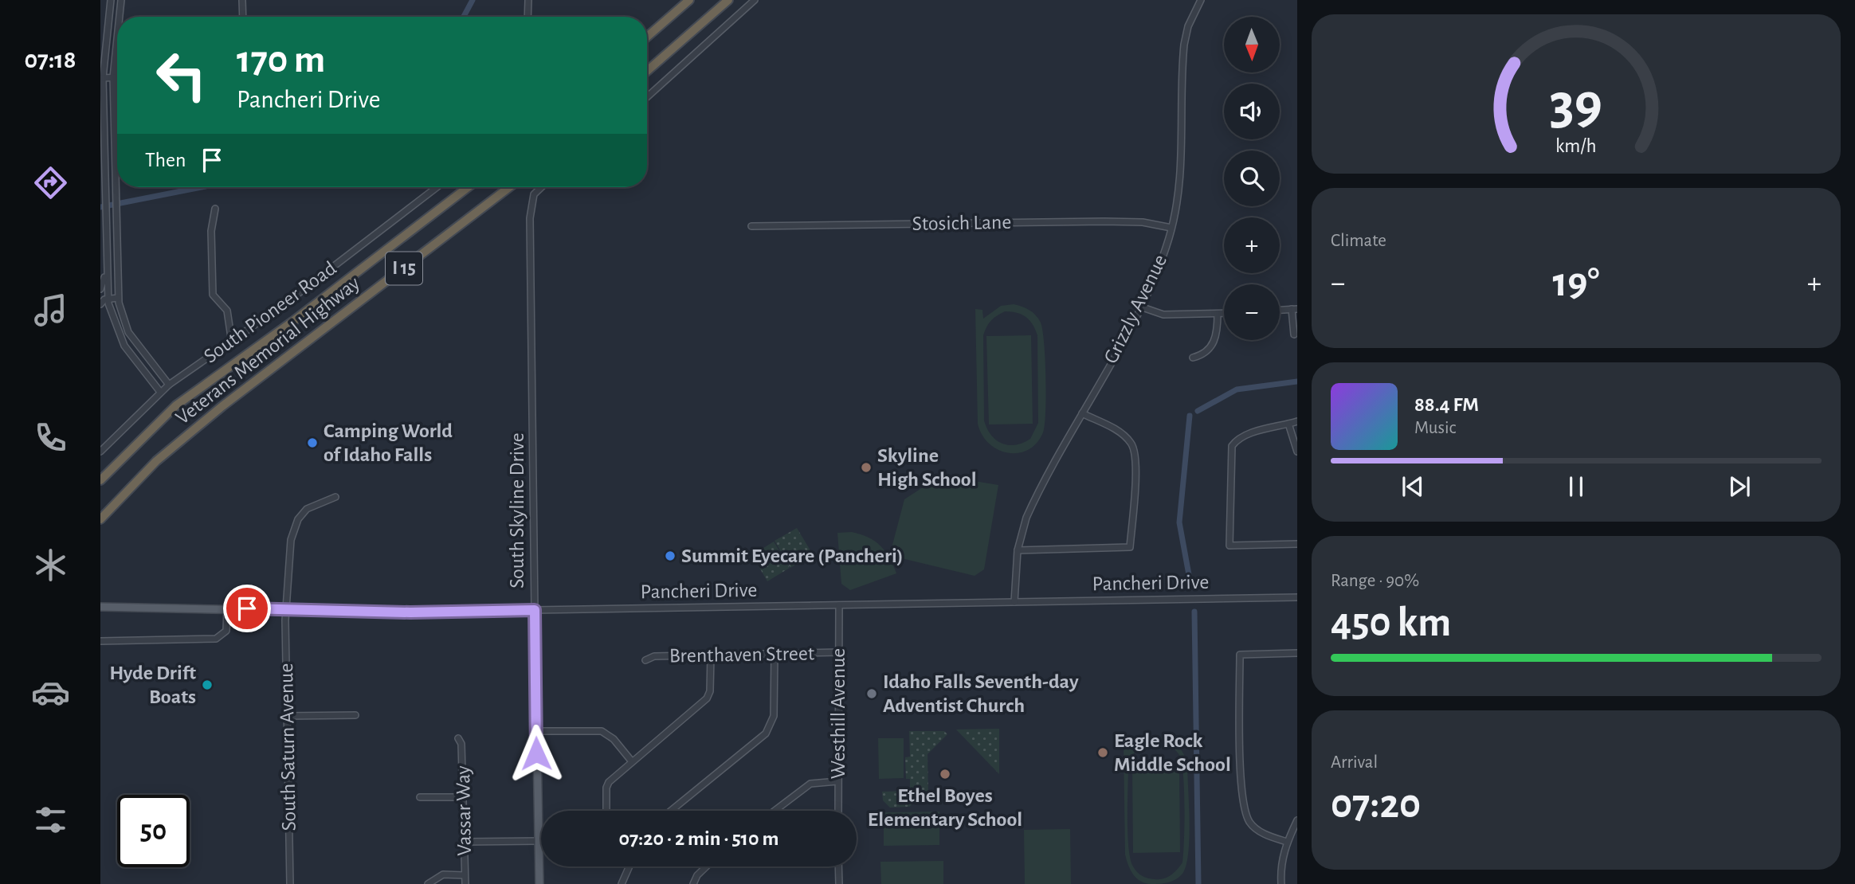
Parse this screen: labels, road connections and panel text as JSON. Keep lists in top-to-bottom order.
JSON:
{
  "streets": {
    "highway": ["I 15", "Veterans Memorial Highway"],
    "main road": ["South Skyline Drive", "Pancheri Drive"],
    "street": [
      "Stosich Lane",
      "Grizzly Avenue",
      "South Pioneer Road",
      "Brenthaven Street",
      "Westhill Avenue",
      "South Saturn Avenue",
      "Vassar Way"
    ]
  },
  "crossings": [
    ["Stosich Lane", "Grizzly Avenue"],
    ["Grizzly Avenue", "Pancheri Drive"],
    ["South Skyline Drive", "Pancheri Drive"],
    ["Pancheri Drive", "Westhill Avenue"],
    ["Pancheri Drive", "South Saturn Avenue"],
    ["Brenthaven Street", "Westhill Avenue"]
  ],
  "places": [
    "Camping World of Idaho Falls",
    "Skyline High School",
    "Summit Eyecare (Pancheri)",
    "Hyde Drift Boats",
    "Idaho Falls Seventh-day Adventist Church",
    "Eagle Rock Middle School",
    "Ethel Boyes Elementary School"
  ],
  "north": "bottom",
  "page": {
    "tabs": "07:18",
    "map_buttons": ["+", "−"],
    "turn": ["170 m", "Pancheri Drive"],
    "then": "Then",
    "tile": [
      "Climate",
      ["Range · 90%", "450 km"],
      ["Arrival", "07:20"]
    ],
    "heat": ["−", "19°", "+"],
    "song": ["88.4 FM", "Music"],
    "limit": "50",
    "trip": "07:20 · 2 min · 510 m",
    "gauge": ["39", "km/h"]
  }
}
